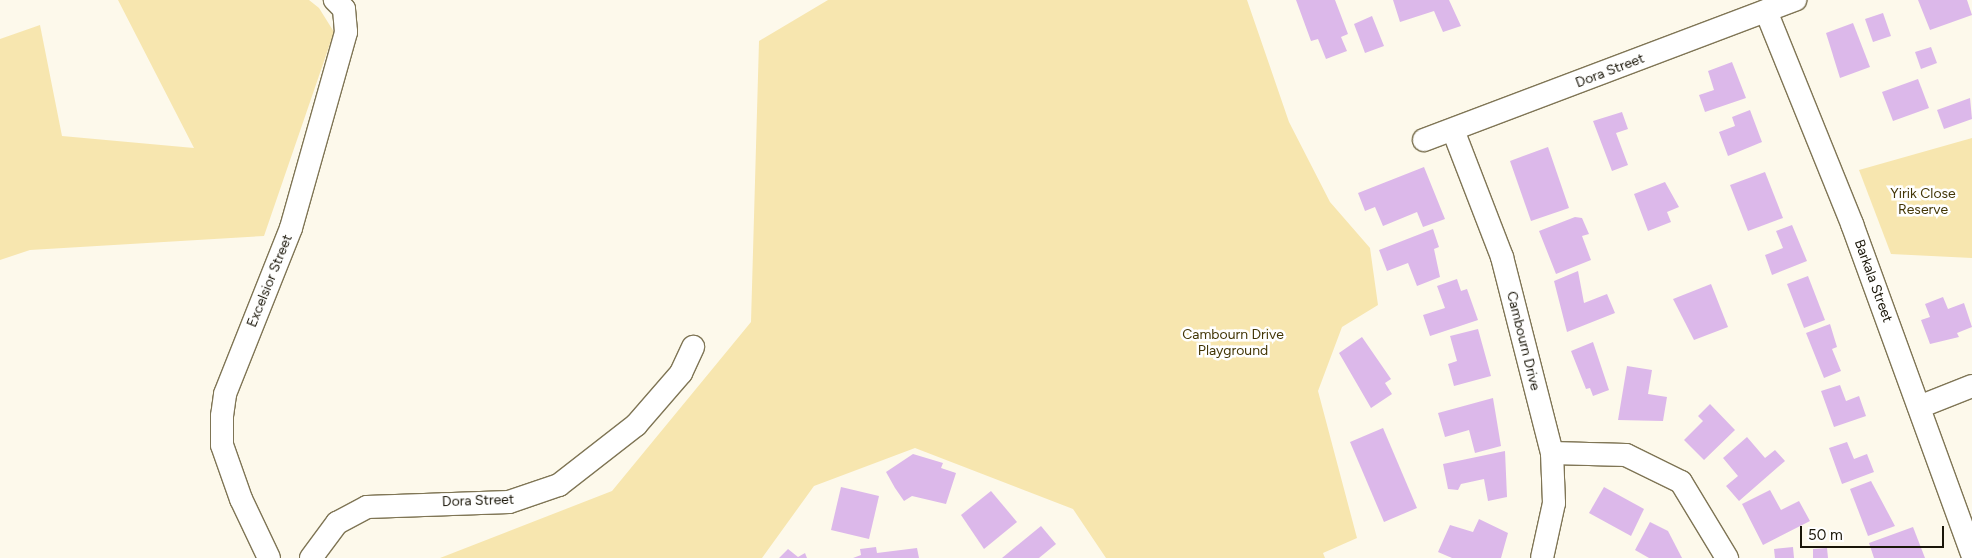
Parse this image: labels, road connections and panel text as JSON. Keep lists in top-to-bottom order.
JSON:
{
  "streets": {
    "street": [
      "Dora Street",
      "Excelsior Street",
      "Barkala Street",
      "Cambourn Drive"
    ]
  },
  "crossings": [
    ["Dora Street", "Barkala Street"],
    ["Dora Street", "Cambourn Drive"]
  ],
  "parks": ["Yirik Close Reserve", "Cambourn Drive Playground"],
  "scale_bar": "50 m"
}
